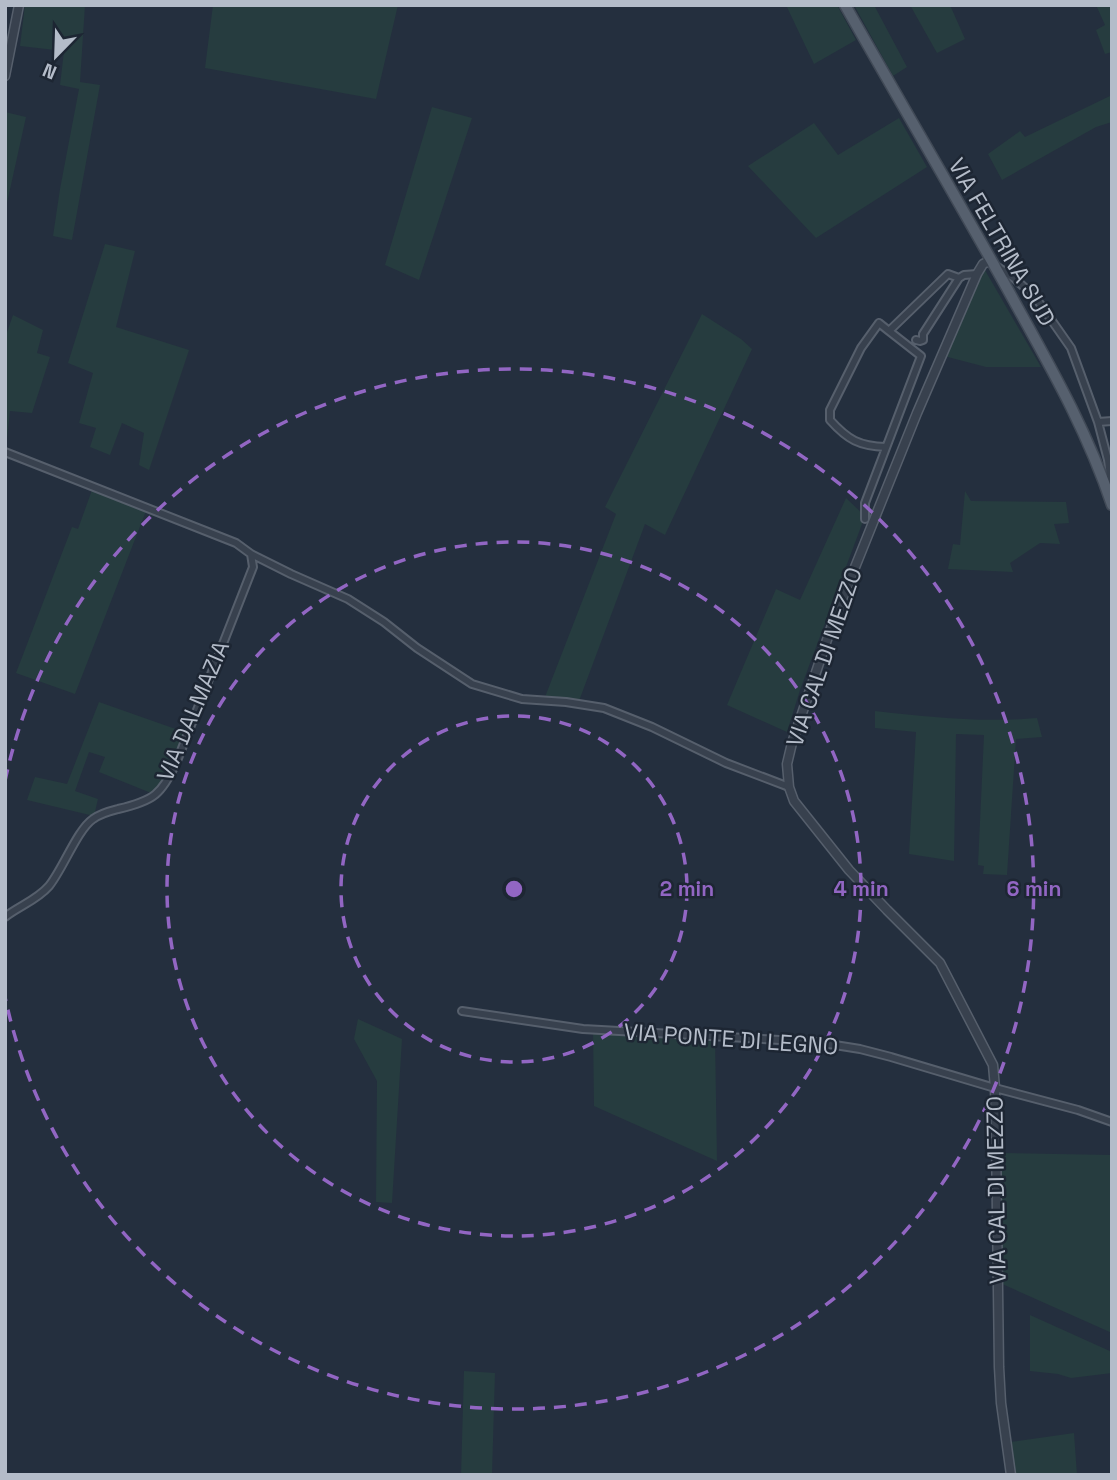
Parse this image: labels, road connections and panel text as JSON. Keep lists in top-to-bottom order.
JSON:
{
  "streets": {
    "main road": ["VIA FELTRINA SUD"],
    "street": ["VIA CAL DI MEZZO", "VIA DALMAZIA", "VIA PONTE DI LEGNO"]
  },
  "crossings": [
    ["VIA FELTRINA SUD", "VIA CAL DI MEZZO"],
    ["VIA CAL DI MEZZO", "VIA PONTE DI LEGNO"]
  ],
  "north": "bottom left",
  "rings": ["2 min", "4 min", "6 min"]
}
